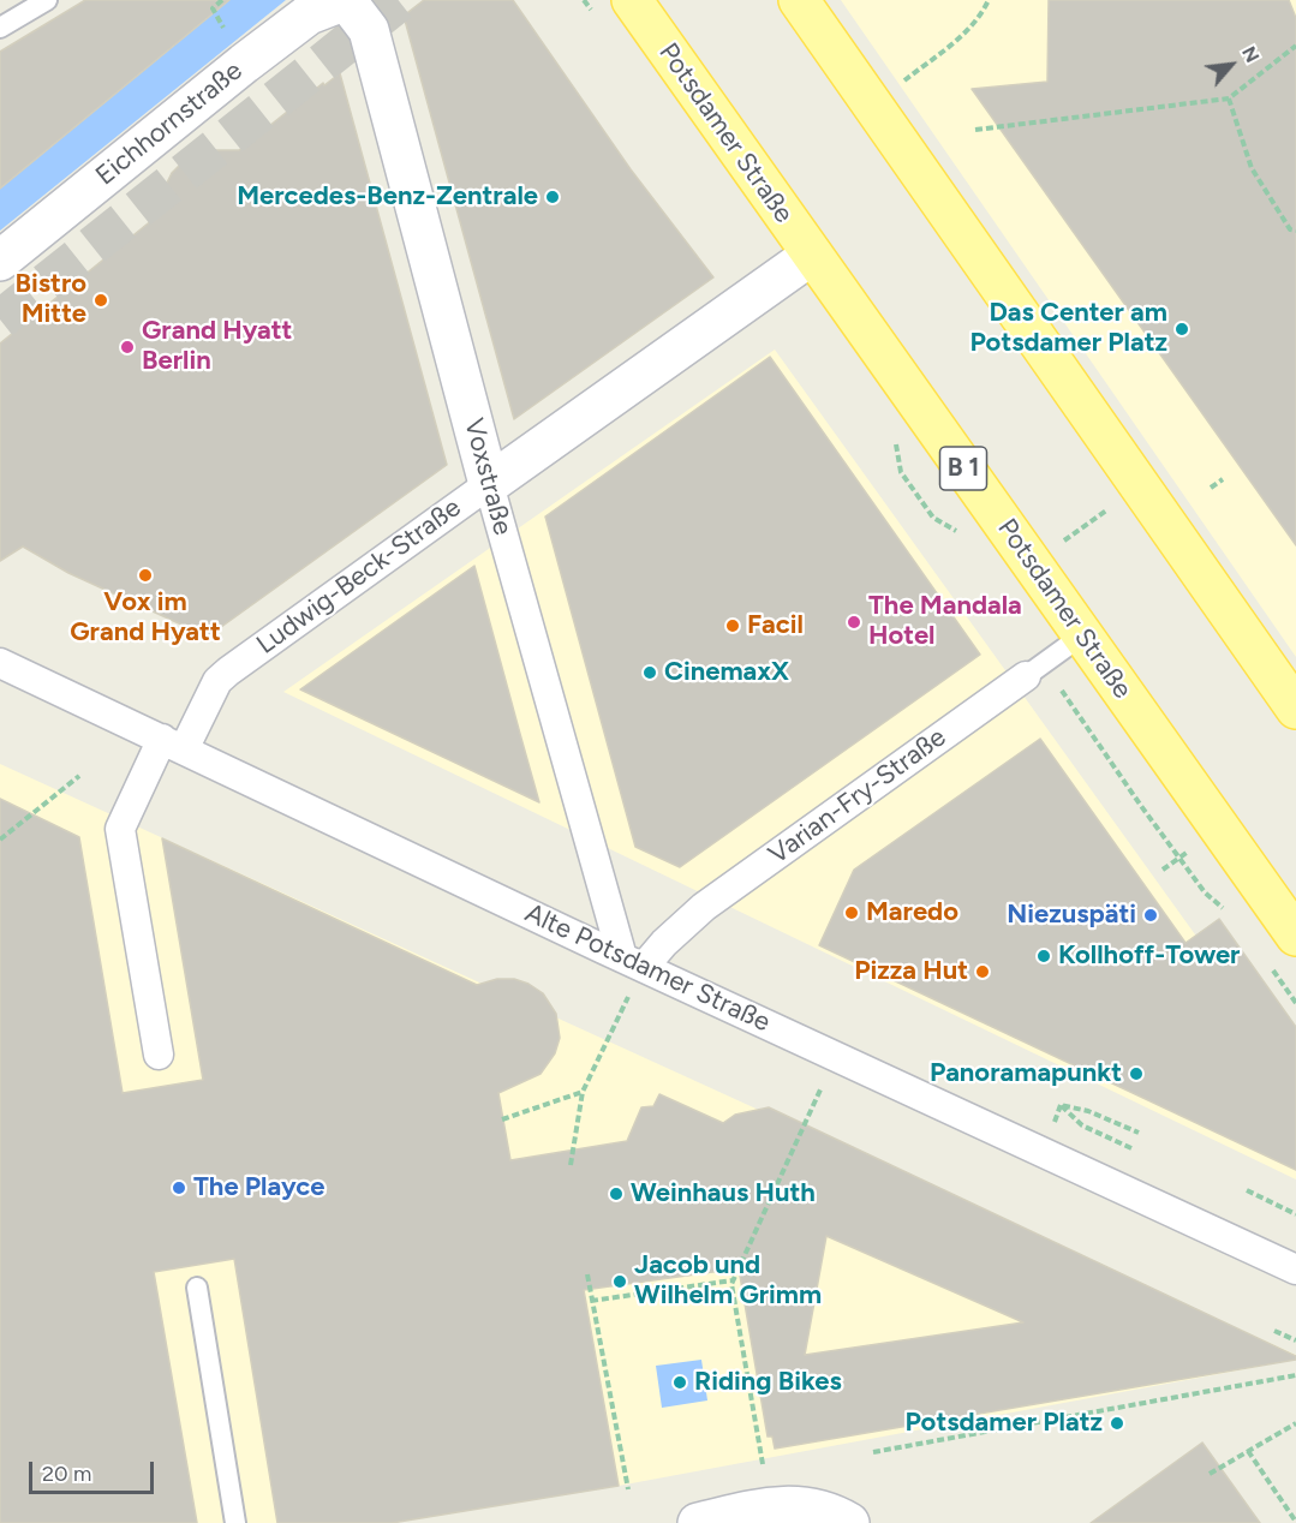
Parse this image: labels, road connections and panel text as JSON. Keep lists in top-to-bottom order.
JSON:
{
  "streets": {
    "main road": ["Potsdamer Straße", "B 1"],
    "street": [
      "Eichhornstraße",
      "Voxstraße",
      "Ludwig-Beck-Straße",
      "Varian-Fry-Straße",
      "Alte Potsdamer Straße"
    ]
  },
  "crossings": [
    ["Eichhornstraße", "Voxstraße"],
    ["Potsdamer Straße", "Ludwig-Beck-Straße"],
    ["Potsdamer Straße", "Varian-Fry-Straße"],
    ["Voxstraße", "Ludwig-Beck-Straße"],
    ["Voxstraße", "Varian-Fry-Straße"],
    ["Voxstraße", "Alte Potsdamer Straße"],
    ["Ludwig-Beck-Straße", "Alte Potsdamer Straße"],
    ["Varian-Fry-Straße", "Alte Potsdamer Straße"]
  ],
  "places": [
    "Mercedes-Benz-Zentrale",
    "Bistro Mitte",
    "Das Center am Potsdamer Platz",
    "Grand Hyatt Berlin",
    "Vox im Grand Hyatt",
    "The Mandala Hotel",
    "Facil",
    "CinemaxX",
    "Maredo",
    "Niezuspäti",
    "Kollhoff-Tower",
    "Pizza Hut",
    "Panoramapunkt",
    "The Playce",
    "Weinhaus Huth",
    "Jacob und Wilhelm Grimm",
    "Riding Bikes",
    "Potsdamer Platz"
  ],
  "scale_bar": "20 m",
  "north": "top right"
}
